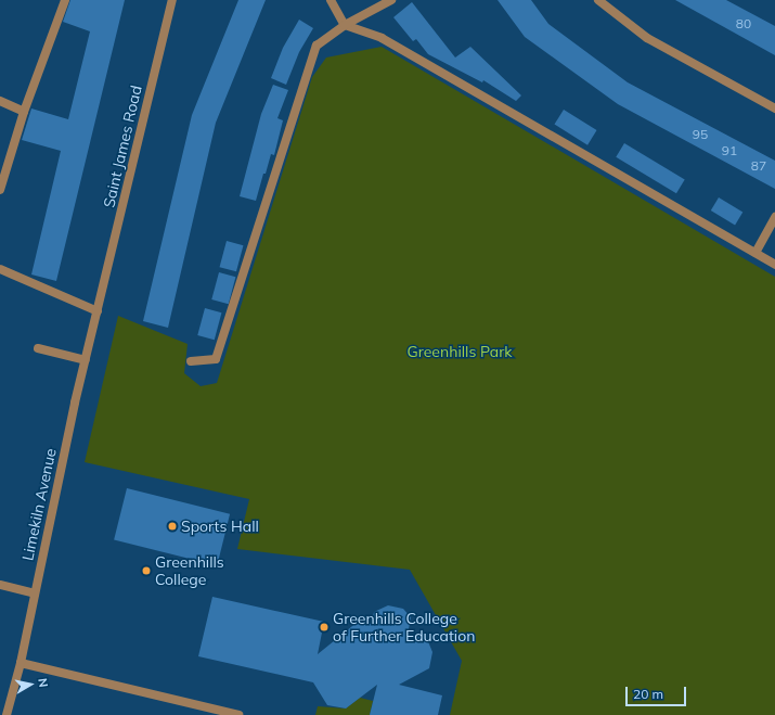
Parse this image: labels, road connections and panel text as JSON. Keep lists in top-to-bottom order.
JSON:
{
  "streets": {
    "street": ["Saint James Road", "Limekiln Avenue"]
  },
  "crossings": [
    ["Saint James Road", "Limekiln Avenue"]
  ],
  "parks": ["Greenhills Park"],
  "places": ["Sports Hall", "Greenhills College", "Greenhills College of Further Education"],
  "house_numbers": [
    "80",
    "95",
    "91",
    "87"
  ],
  "scale_bar": "20 m",
  "north": "right"
}
